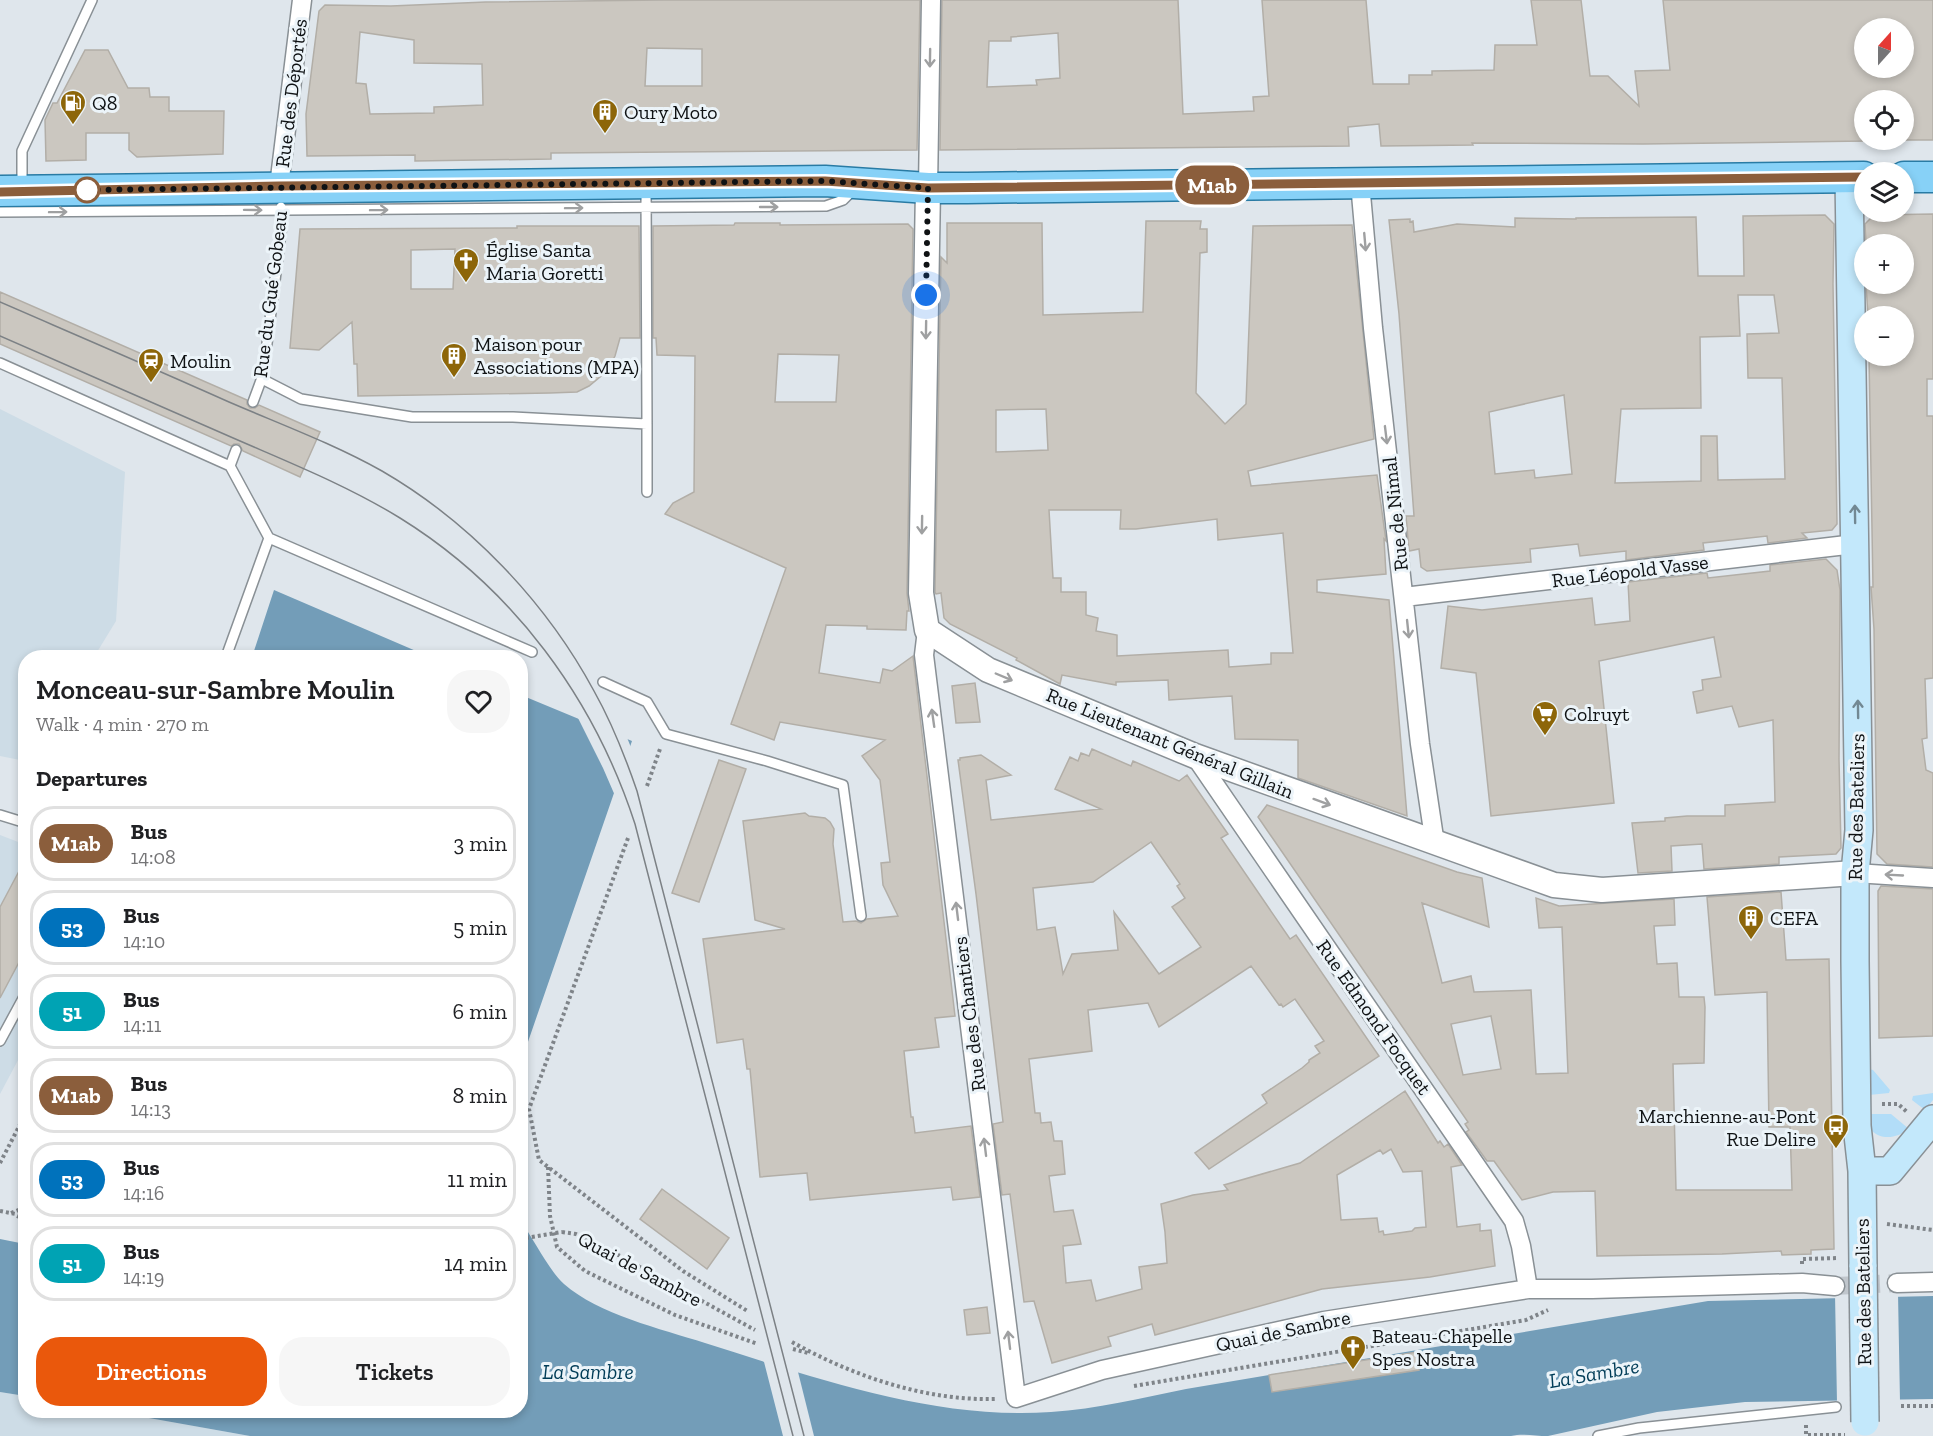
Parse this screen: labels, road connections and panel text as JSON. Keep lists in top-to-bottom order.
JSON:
{
  "streets": {
    "main road": ["Rue des Bateliers"],
    "street": [
      "Rue des Déportés",
      "Rue de Nimal",
      "Rue Léopold Vasse",
      "Rue Lieutenant Général Gillain",
      "Rue des Chantiers",
      "Rue Edmond Focquet",
      "Quai de Sambre"
    ],
    "lane": ["Rue du Gué Gobeau"]
  },
  "crossings": [
    ["Rue des Déportés", "Rue du Gué Gobeau"],
    ["Rue de Nimal", "Rue Léopold Vasse"],
    ["Rue de Nimal", "Rue Lieutenant Général Gillain"],
    ["Rue Léopold Vasse", "Rue des Bateliers"],
    ["Rue Lieutenant Général Gillain", "Rue des Bateliers"],
    ["Rue Lieutenant Général Gillain", "Rue des Chantiers"],
    ["Rue Lieutenant Général Gillain", "Rue Edmond Focquet"],
    ["Rue des Chantiers", "Quai de Sambre"],
    ["Rue Edmond Focquet", "Quai de Sambre"]
  ],
  "one_way": [
    "Rue de Nimal",
    "Rue Lieutenant Général Gillain",
    "Rue des Bateliers",
    "Rue des Chantiers"
  ],
  "water": ["La Sambre"],
  "places": {
    "fuel station": ["Q8"],
    "building": ["Oury Moto", "Maison pour Associations (MPA)", "CEFA"],
    "church": ["Église Santa Maria Goretti", "Bateau-Chapelle Spes Nostra"],
    "station": ["Moulin"],
    "supermarket": ["Colruyt"],
    "bus stop": ["Marchienne-au-Pont Rue Delire"]
  },
  "lines": ["bus line M1ab"],
  "north": "top",
  "page": {
    "on_map": "M1ab",
    "map_buttons": ["+", "−"],
    "heading": [
      ["Monceau-sur-Sambre Moulin", "Walk · 4 min · 270 m"],
      "Departures"
    ],
    "list": [
      {
        "mark": "M1ab",
        "name": "Bus",
        "note": "14:08",
        "value": "3 min"
      },
      {
        "mark": "53",
        "name": "Bus",
        "note": "14:10",
        "value": "5 min"
      },
      {
        "mark": "51",
        "name": "Bus",
        "note": "14:11",
        "value": "6 min"
      },
      {
        "mark": "M1ab",
        "name": "Bus",
        "note": "14:13",
        "value": "8 min"
      },
      {
        "mark": "53",
        "name": "Bus",
        "note": "14:16",
        "value": "11 min"
      },
      {
        "mark": "51",
        "name": "Bus",
        "note": "14:19",
        "value": "14 min"
      }
    ],
    "buttons": ["Directions", "Tickets"]
  }
}
